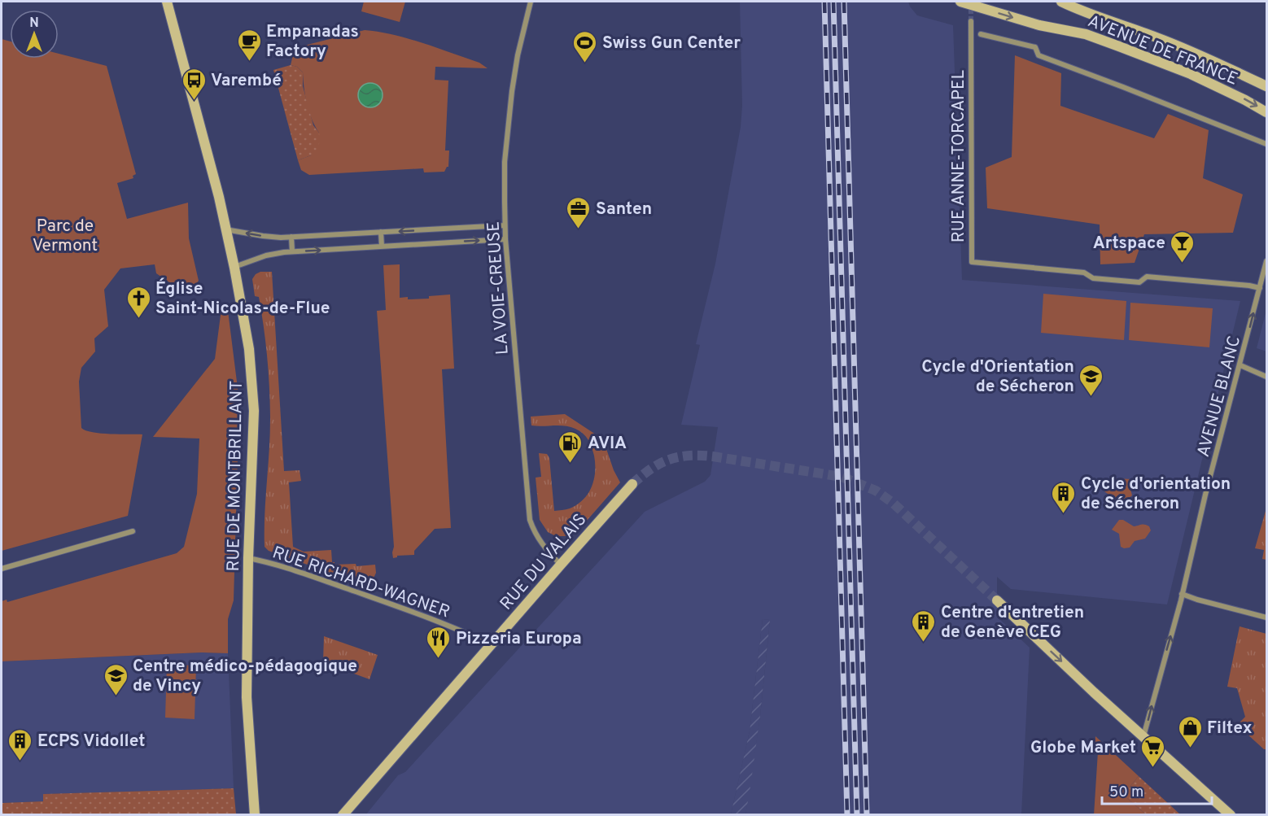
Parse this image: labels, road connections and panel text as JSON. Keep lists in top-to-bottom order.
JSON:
{
  "streets": {
    "main road": ["AVENUE DE FRANCE", "RUE DE MONTBRILLANT", "RUE DU VALAIS"],
    "street": [
      "RUE ANNE-TORCAPEL",
      "LA VOIE-CREUSE",
      "AVENUE BLANC",
      "RUE RICHARD-WAGNER"
    ]
  },
  "crossings": [
    ["RUE ANNE-TORCAPEL", "AVENUE BLANC"],
    ["LA VOIE-CREUSE", "RUE DU VALAIS"],
    ["RUE DE MONTBRILLANT", "RUE RICHARD-WAGNER"],
    ["RUE DU VALAIS", "RUE RICHARD-WAGNER"]
  ],
  "one_way": ["AVENUE BLANC"],
  "parks": ["Parc de Vermont"],
  "places": {
    "cafe": ["Empanadas Factory"],
    "sports": ["Swiss Gun Center"],
    "bus stop": ["Varembé"],
    "office": ["Santen"],
    "bar": ["Artspace"],
    "church": ["Église Saint-Nicolas-de-Flue"],
    "school or university": ["Cycle d'Orientation de Sécheron", "Centre médico-pédagogique de Vincy"],
    "fuel station": ["AVIA"],
    "building": ["Cycle d'orientation de Sécheron", "Centre d'entretien de Genève CEG", "ECPS Vidollet"],
    "restaurant": ["Pizzeria Europa"],
    "shop": ["Filtex"],
    "supermarket": ["Globe Market"]
  },
  "scale_bar": "50 m",
  "north": "top"
}
